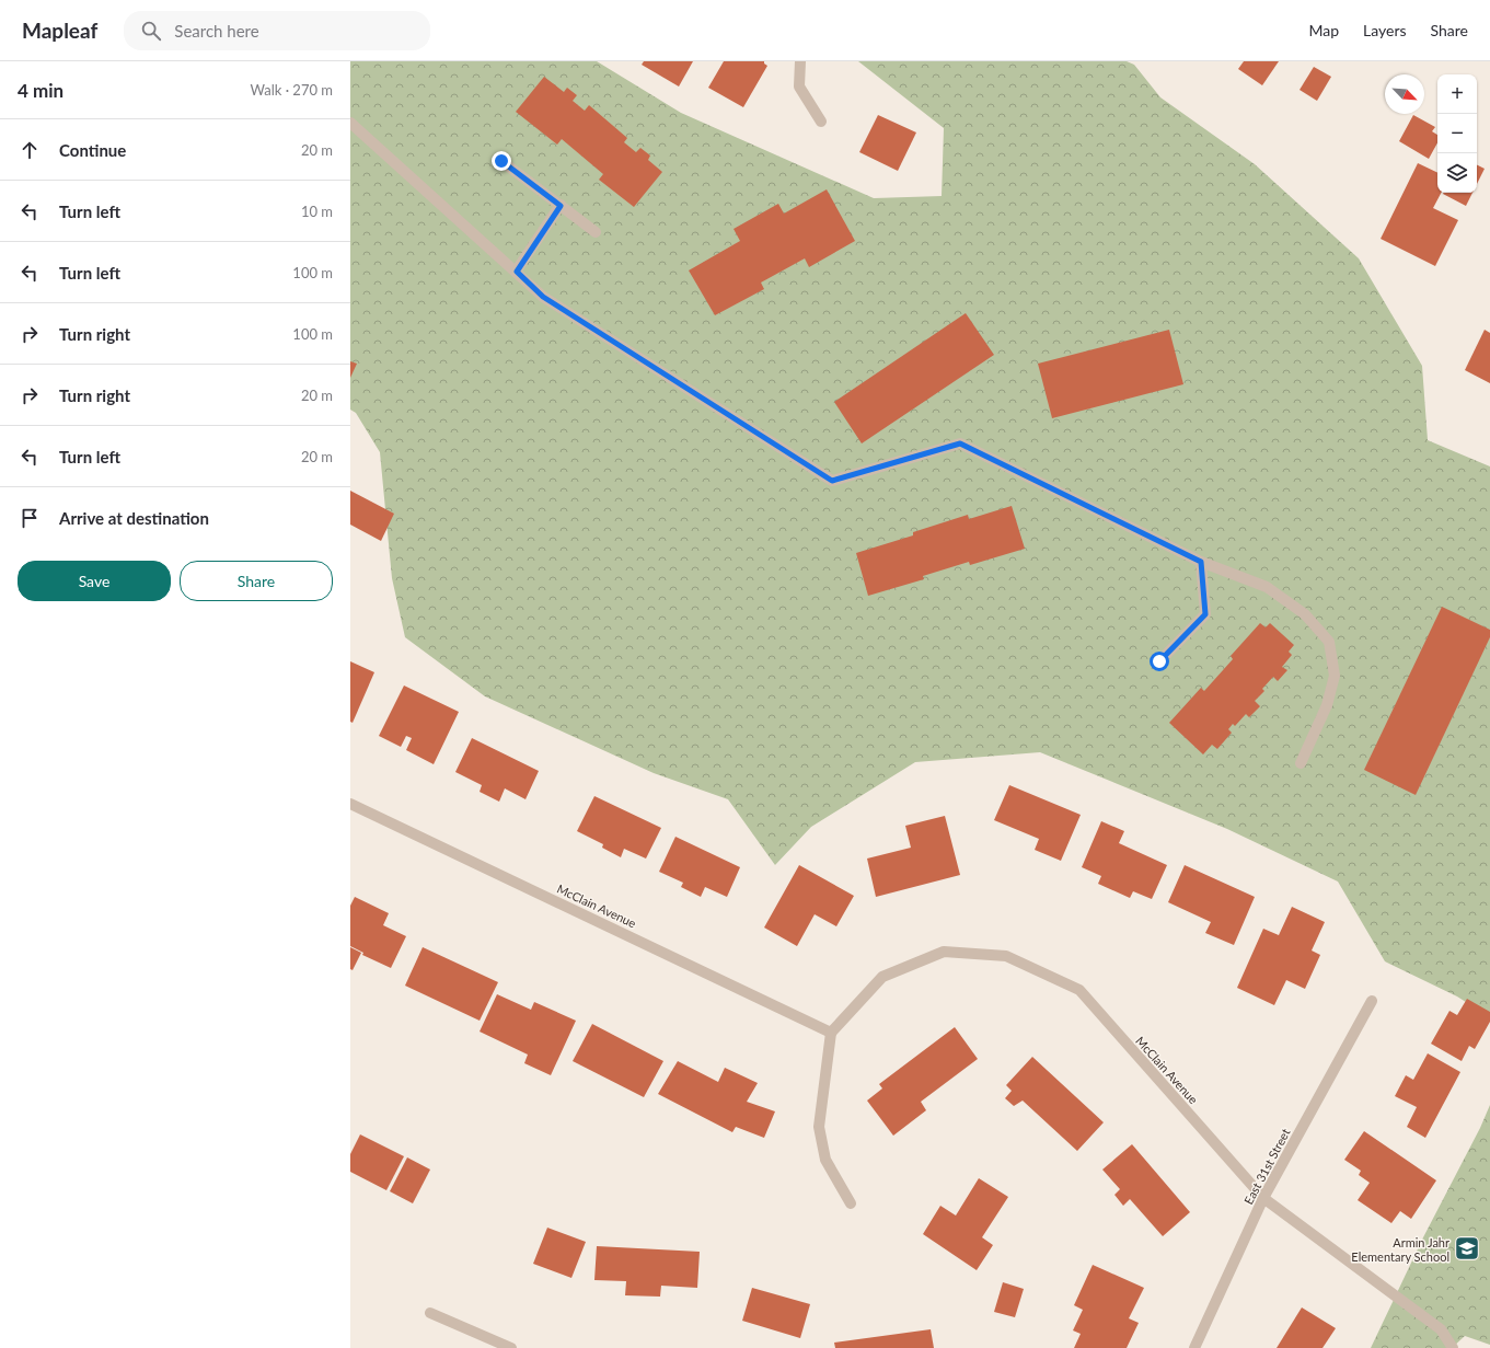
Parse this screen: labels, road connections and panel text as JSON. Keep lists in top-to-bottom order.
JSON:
{
  "streets": {
    "street": ["McClain Avenue", "East 31st Street"]
  },
  "crossings": [
    ["McClain Avenue", "East 31st Street"]
  ],
  "places": {
    "school or university": ["Armin Jahr Elementary School"]
  },
  "north": "bottom right",
  "page": {
    "header": "Mapleaf",
    "search": "Search here",
    "nav": ["Map", "Layers", "Share"],
    "heading": ["4 min", "Walk · 270 m"],
    "map_buttons": ["+", "−"],
    "list": [
      ["Continue", "20 m"],
      ["Turn left", "10 m"],
      ["Turn left", "100 m"],
      ["Turn right", "100 m"],
      ["Turn right", "20 m"],
      ["Turn left", "20 m"],
      "Arrive at destination"
    ],
    "buttons": ["Save", "Share"]
  }
}
